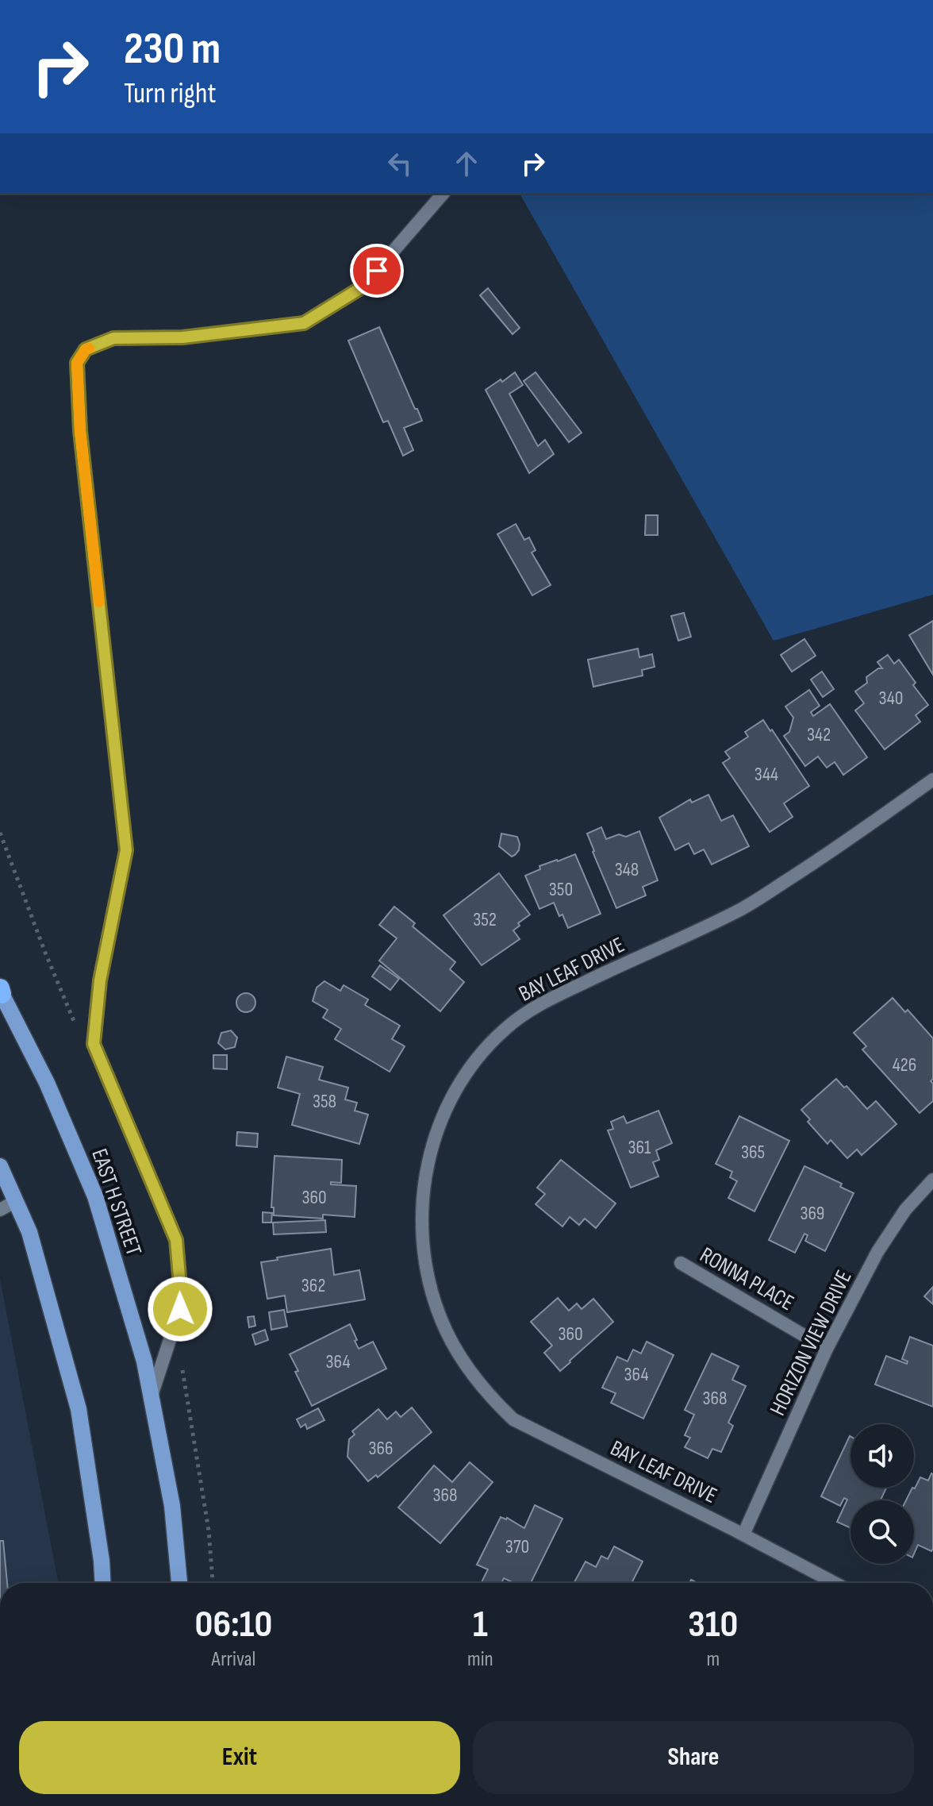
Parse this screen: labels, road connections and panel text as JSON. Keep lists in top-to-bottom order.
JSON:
{
  "streets": {
    "main road": ["EAST H STREET"],
    "street": ["BAY LEAF DRIVE", "RONNA PLACE", "HORIZON VIEW DRIVE"]
  },
  "crossings": [
    ["BAY LEAF DRIVE", "HORIZON VIEW DRIVE"],
    ["RONNA PLACE", "HORIZON VIEW DRIVE"]
  ],
  "house_numbers": [
    "340",
    "342",
    "344",
    "348",
    "350",
    "352",
    "426",
    "358",
    "361",
    "365",
    "360",
    "369",
    "362",
    "360",
    "364",
    "364",
    "368",
    "366",
    "368",
    "370"
  ],
  "page": {
    "turn": ["230 m", "Turn right"],
    "eta": [
      "06:10",
      "Arrival",
      "1",
      "min",
      "310",
      "m"
    ],
    "buttons": ["Exit", "Share"]
  }
}
